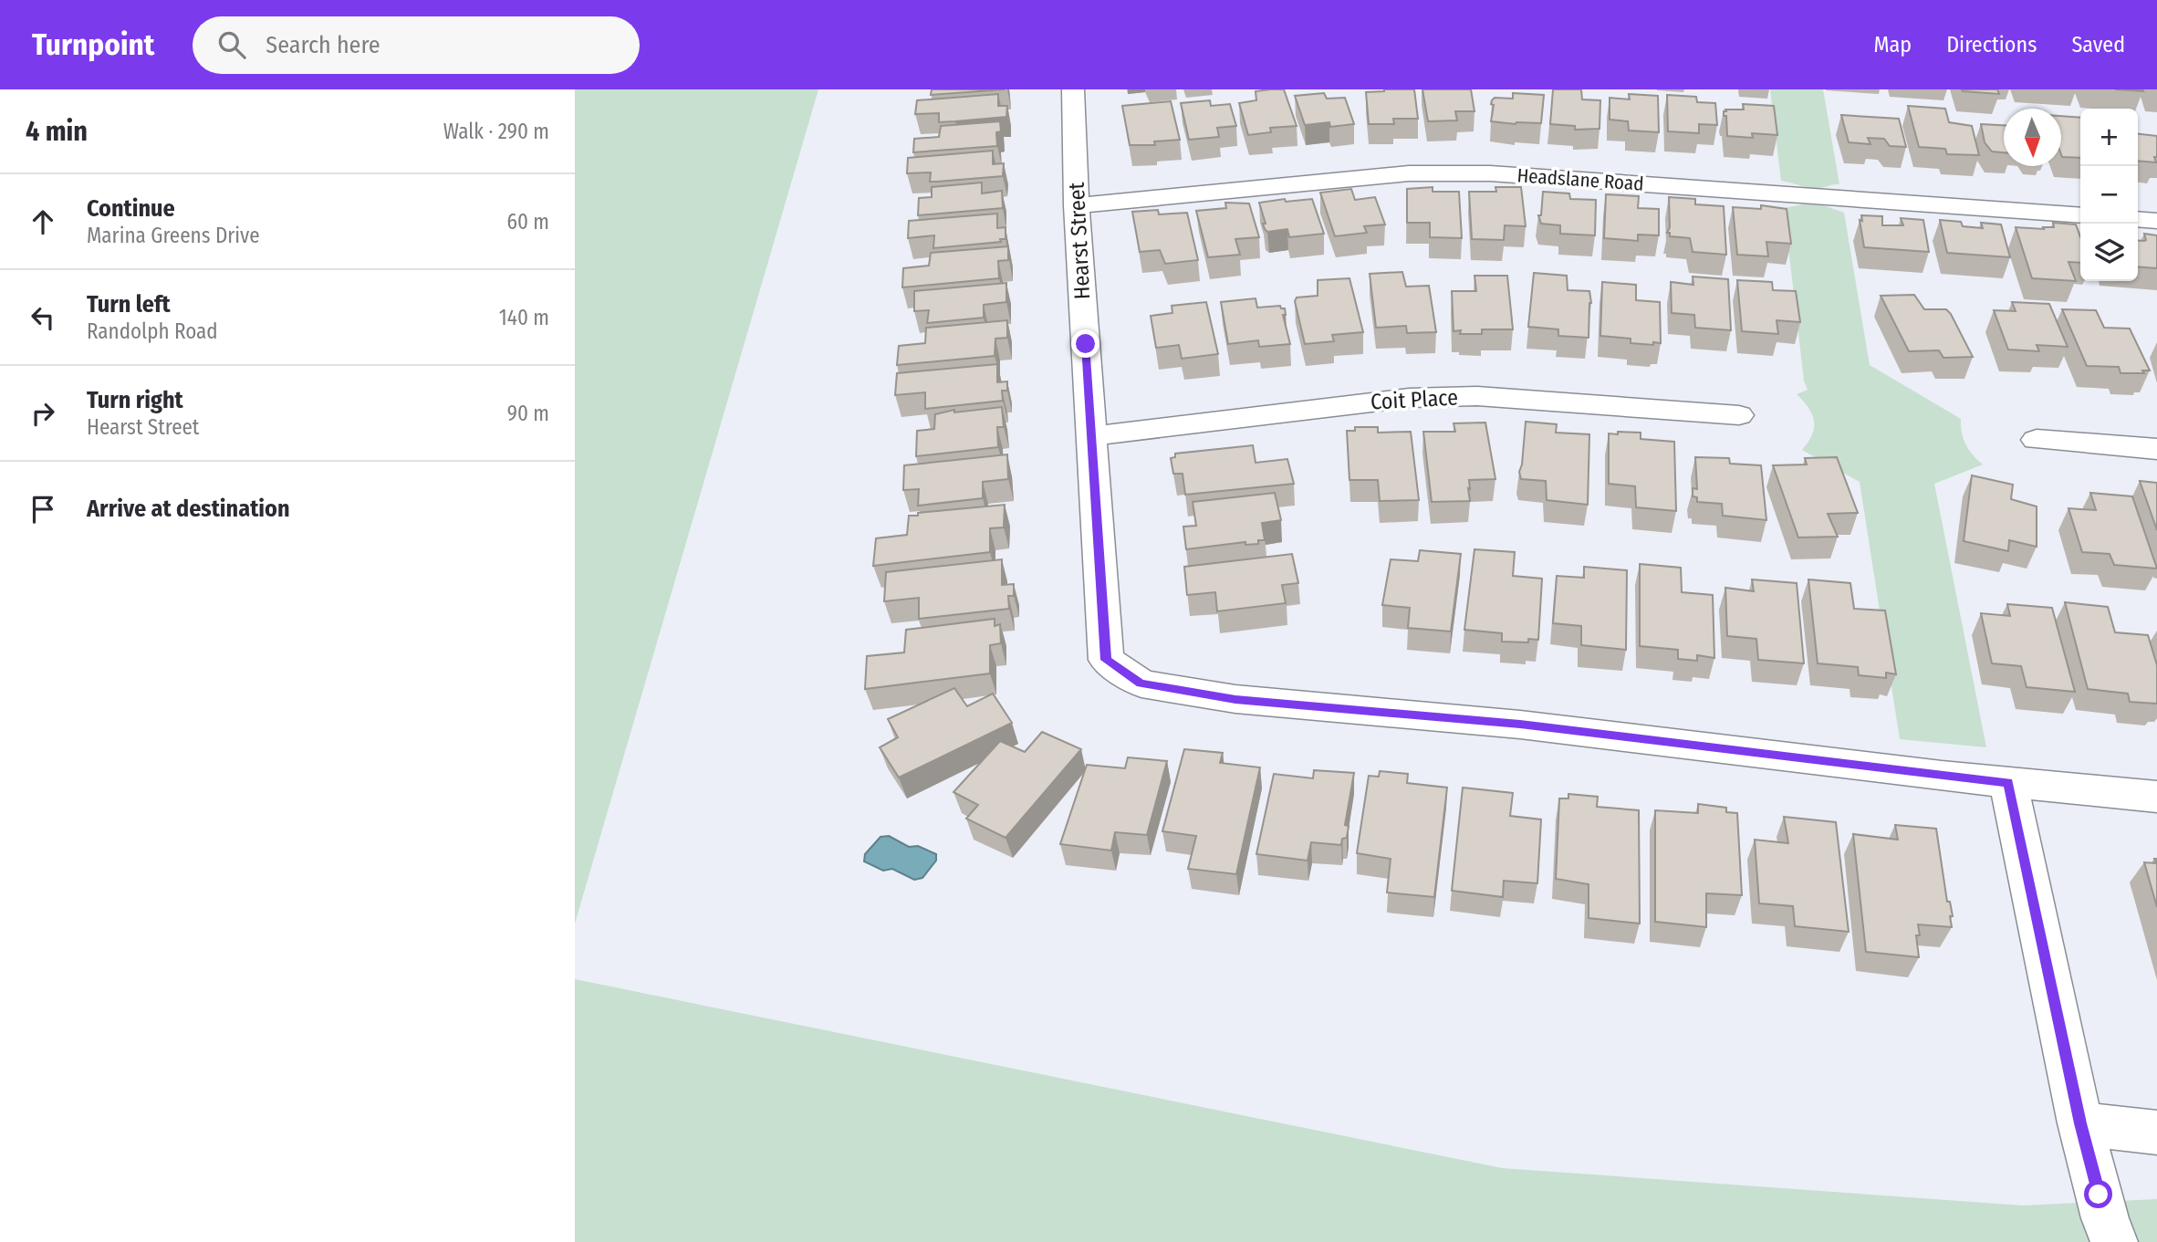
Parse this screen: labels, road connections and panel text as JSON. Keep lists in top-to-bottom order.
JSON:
{
  "streets": {
    "street": ["Headslane Road", "Hearst Street", "Coit Place"]
  },
  "crossings": [
    ["Headslane Road", "Hearst Street"],
    ["Hearst Street", "Coit Place"]
  ],
  "north": "bottom",
  "page": {
    "header": "Turnpoint",
    "search": "Search here",
    "nav": ["Map", "Directions", "Saved"],
    "heading": ["4 min", "Walk · 290 m"],
    "map_buttons": ["+", "−"],
    "list": [
      ["Continue", "Marina Greens Drive", "60 m"],
      ["Turn left", "Randolph Road", "140 m"],
      ["Turn right", "Hearst Street", "90 m"],
      "Arrive at destination"
    ]
  }
}
